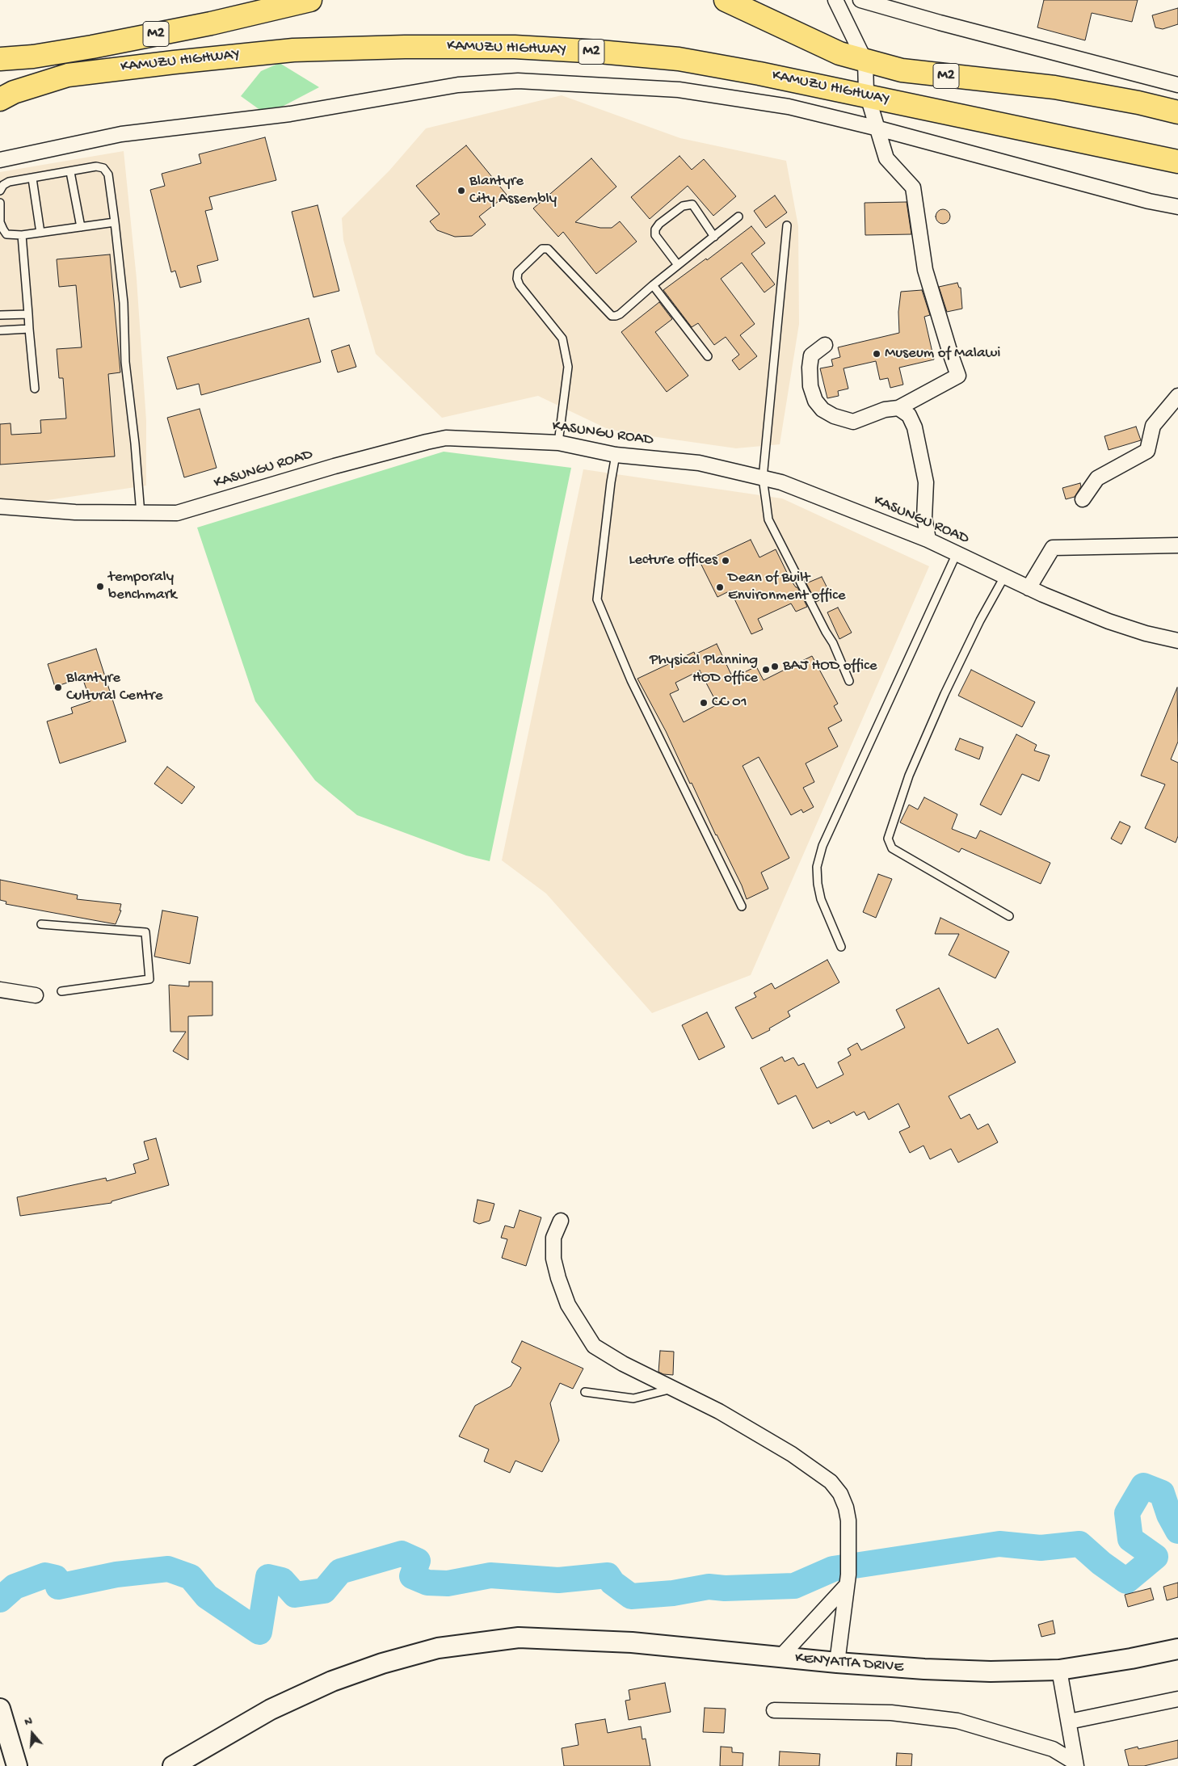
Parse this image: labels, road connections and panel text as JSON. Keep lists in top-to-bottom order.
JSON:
{
  "streets": {
    "highway": ["M2", "KAMUZU HIGHWAY"],
    "main road": ["KENYATTA DRIVE"],
    "street": ["KASUNGU ROAD"]
  },
  "places": [
    "Blantyre City Assembly",
    "Museum of Malawi",
    "Lecture offices",
    "temporaly benchmark",
    "Dean of Built Environment office",
    "BAJ HOD office",
    "Physical Planning HOD office",
    "Blantyre Cultural Centre",
    "CC 01"
  ],
  "north": "top"
}
